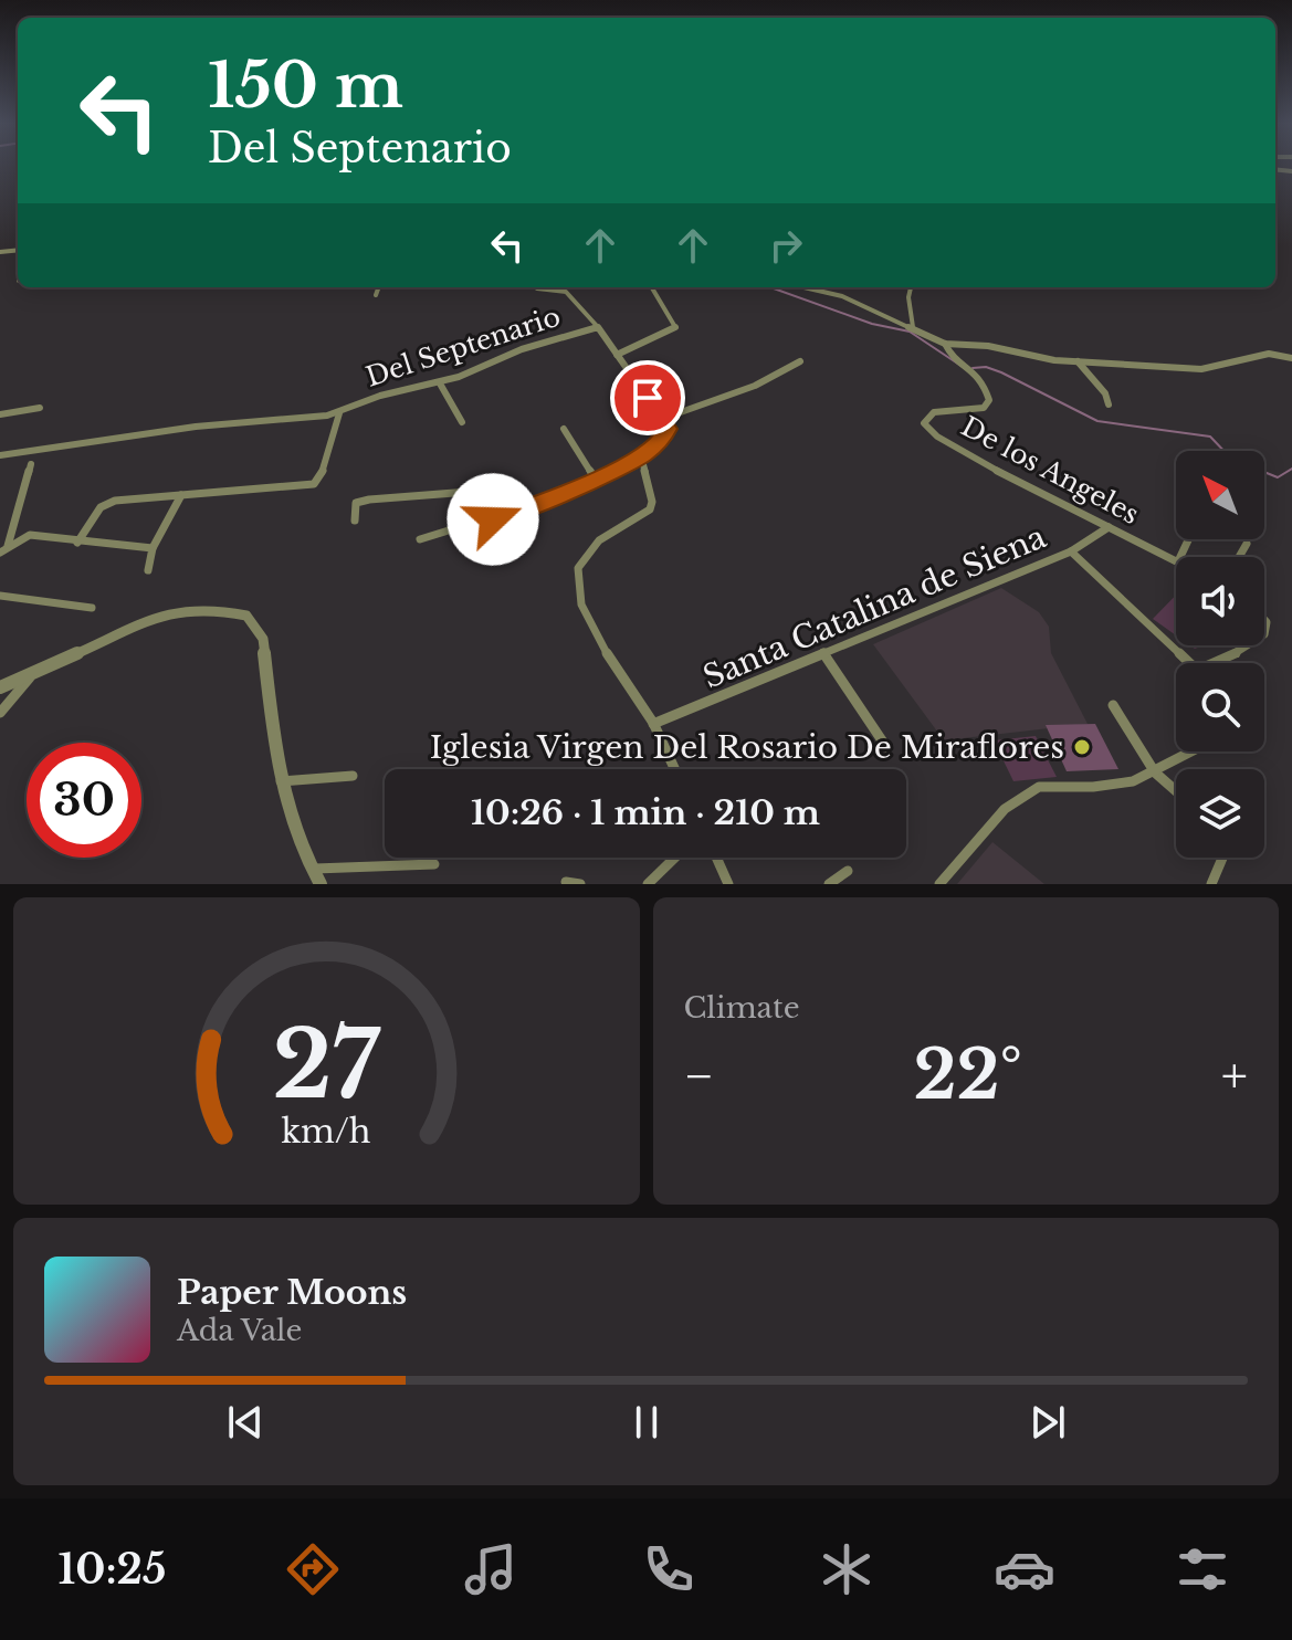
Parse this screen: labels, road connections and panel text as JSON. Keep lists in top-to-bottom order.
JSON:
{
  "streets": {
    "street": ["Del Septenario", "De los Angeles", "Santa Catalina de Siena"]
  },
  "crossings": [
    ["De los Angeles", "Santa Catalina de Siena"]
  ],
  "places": ["Iglesia Virgen Del Rosario De Miraflores"],
  "north": "top left",
  "page": {
    "turn": ["150 m", "Del Septenario"],
    "limit": "30",
    "trip": "10:26 · 1 min · 210 m",
    "tile": "Climate",
    "heat": ["−", "22°", "+"],
    "song": ["Paper Moons", "Ada Vale"],
    "tabs": "10:25",
    "gauge": ["27", "km/h"]
  }
}
